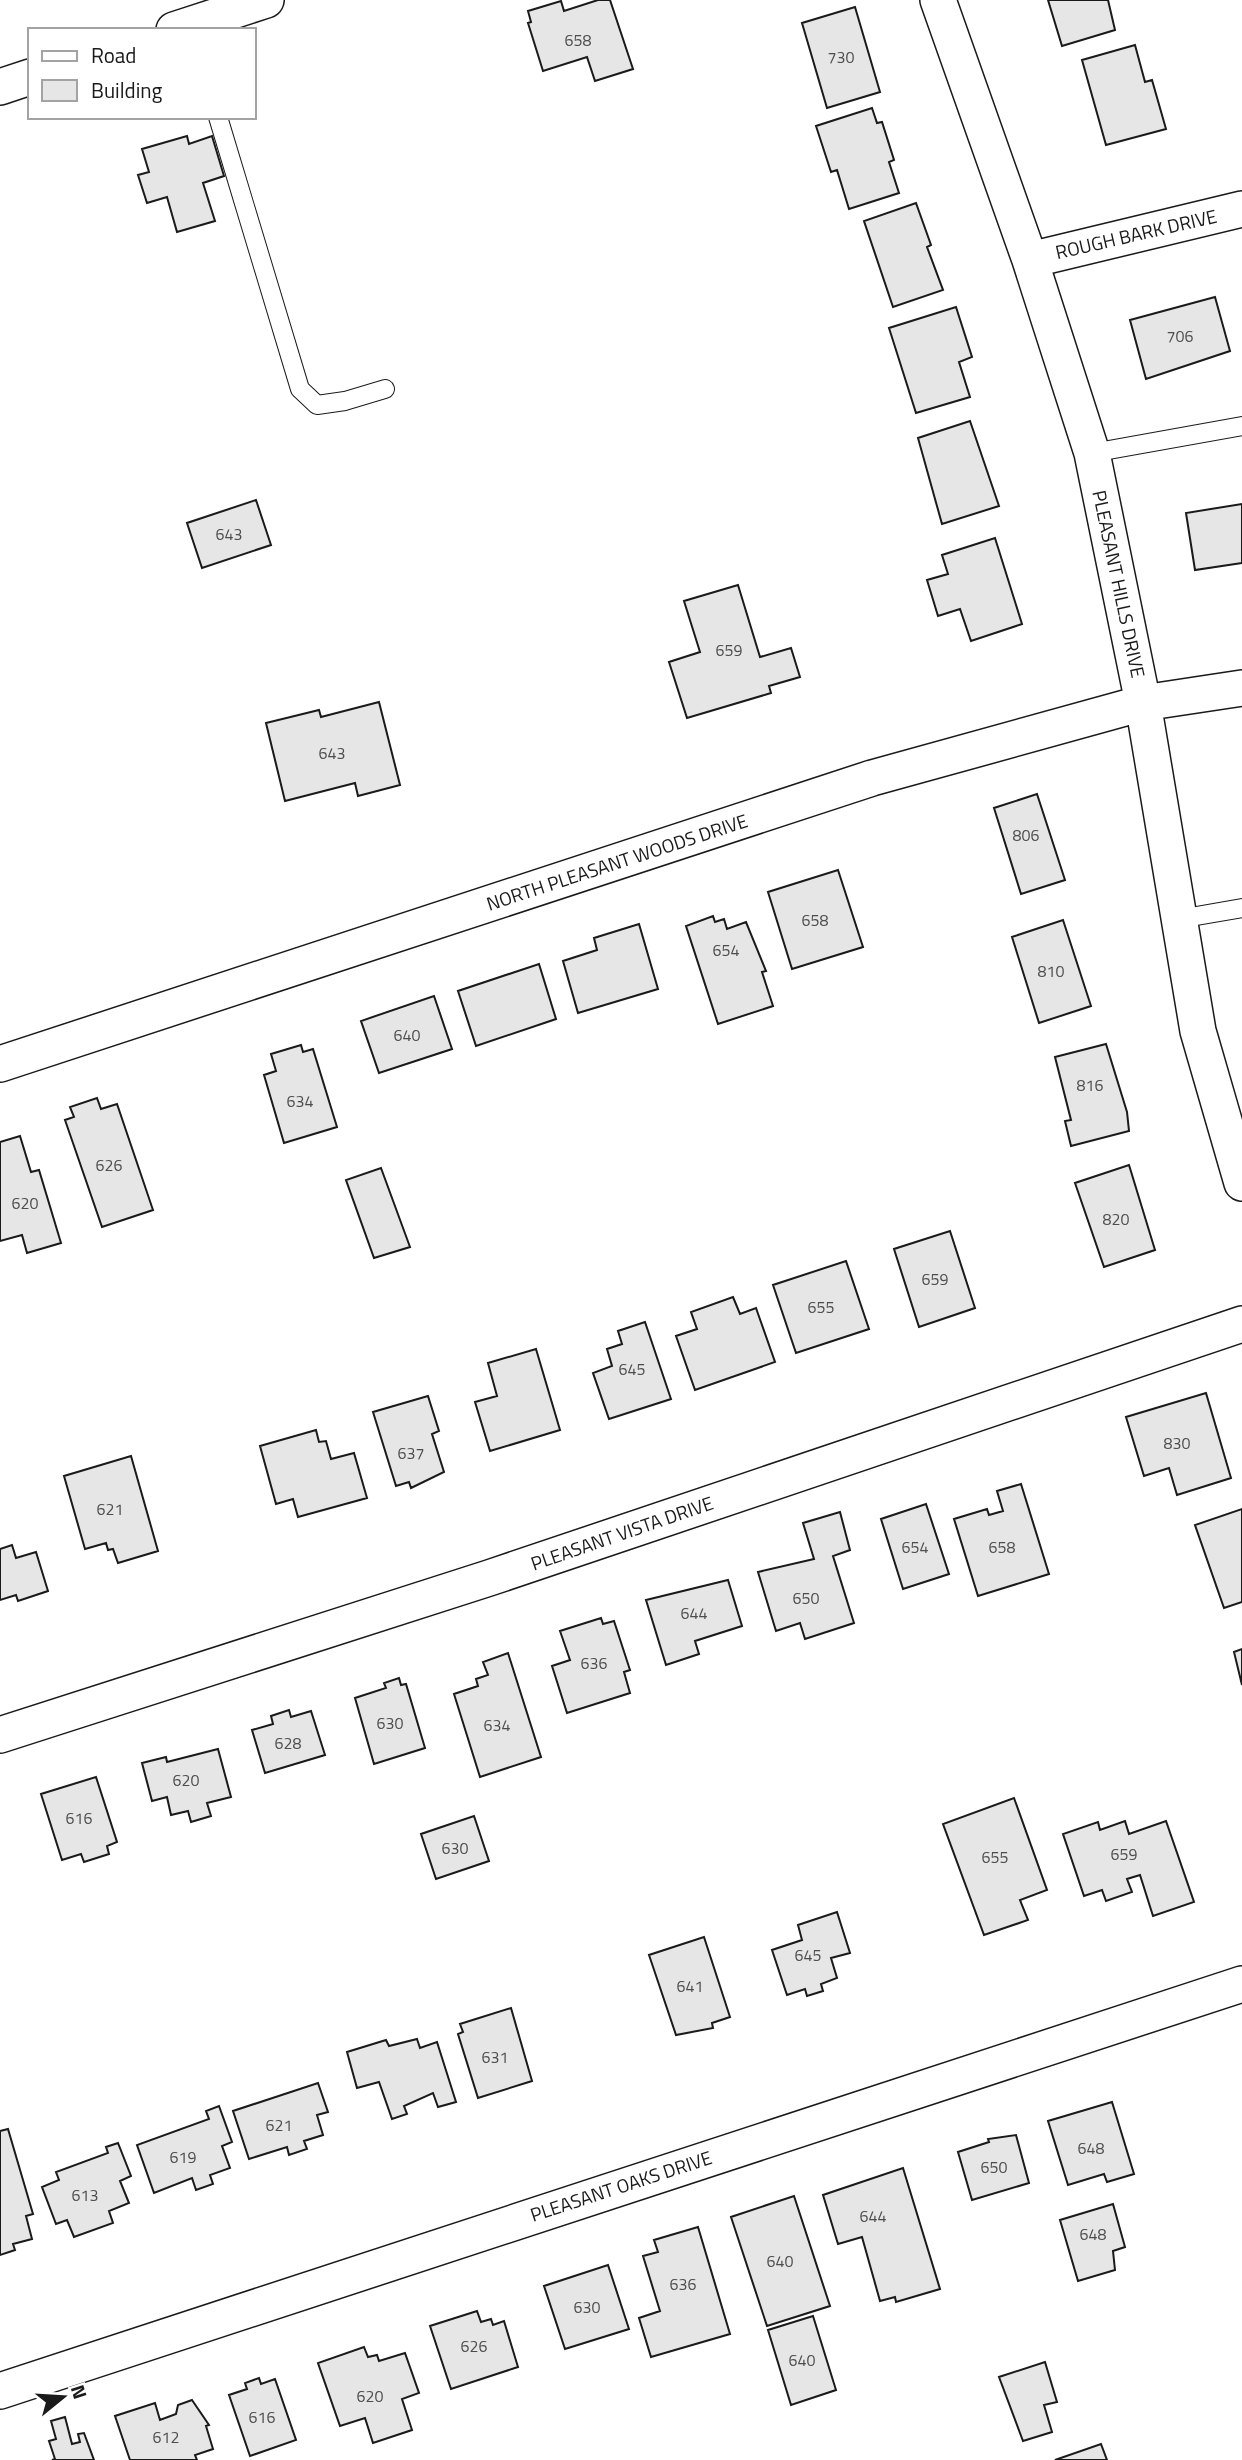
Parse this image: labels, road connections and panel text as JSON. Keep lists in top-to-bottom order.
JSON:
{
  "streets": {
    "street": [
      "ROUGH BARK DRIVE",
      "PLEASANT HILLS DRIVE",
      "NORTH PLEASANT WOODS DRIVE",
      "PLEASANT VISTA DRIVE",
      "PLEASANT OAKS DRIVE"
    ]
  },
  "crossings": [
    ["ROUGH BARK DRIVE", "PLEASANT HILLS DRIVE"],
    ["PLEASANT HILLS DRIVE", "NORTH PLEASANT WOODS DRIVE"]
  ],
  "house_numbers": [
    "658",
    "730",
    "706",
    "643",
    "659",
    "643",
    "806",
    "658",
    "654",
    "810",
    "640",
    "816",
    "634",
    "626",
    "620",
    "820",
    "659",
    "655",
    "645",
    "830",
    "637",
    "621",
    "654",
    "658",
    "650",
    "644",
    "636",
    "630",
    "634",
    "628",
    "620",
    "616",
    "630",
    "659",
    "655",
    "645",
    "641",
    "631",
    "621",
    "648",
    "619",
    "650",
    "613",
    "644",
    "648",
    "640",
    "636",
    "630",
    "626",
    "640",
    "620",
    "616",
    "612"
  ],
  "legend": ["Road", "Building"],
  "north": "right"
}
